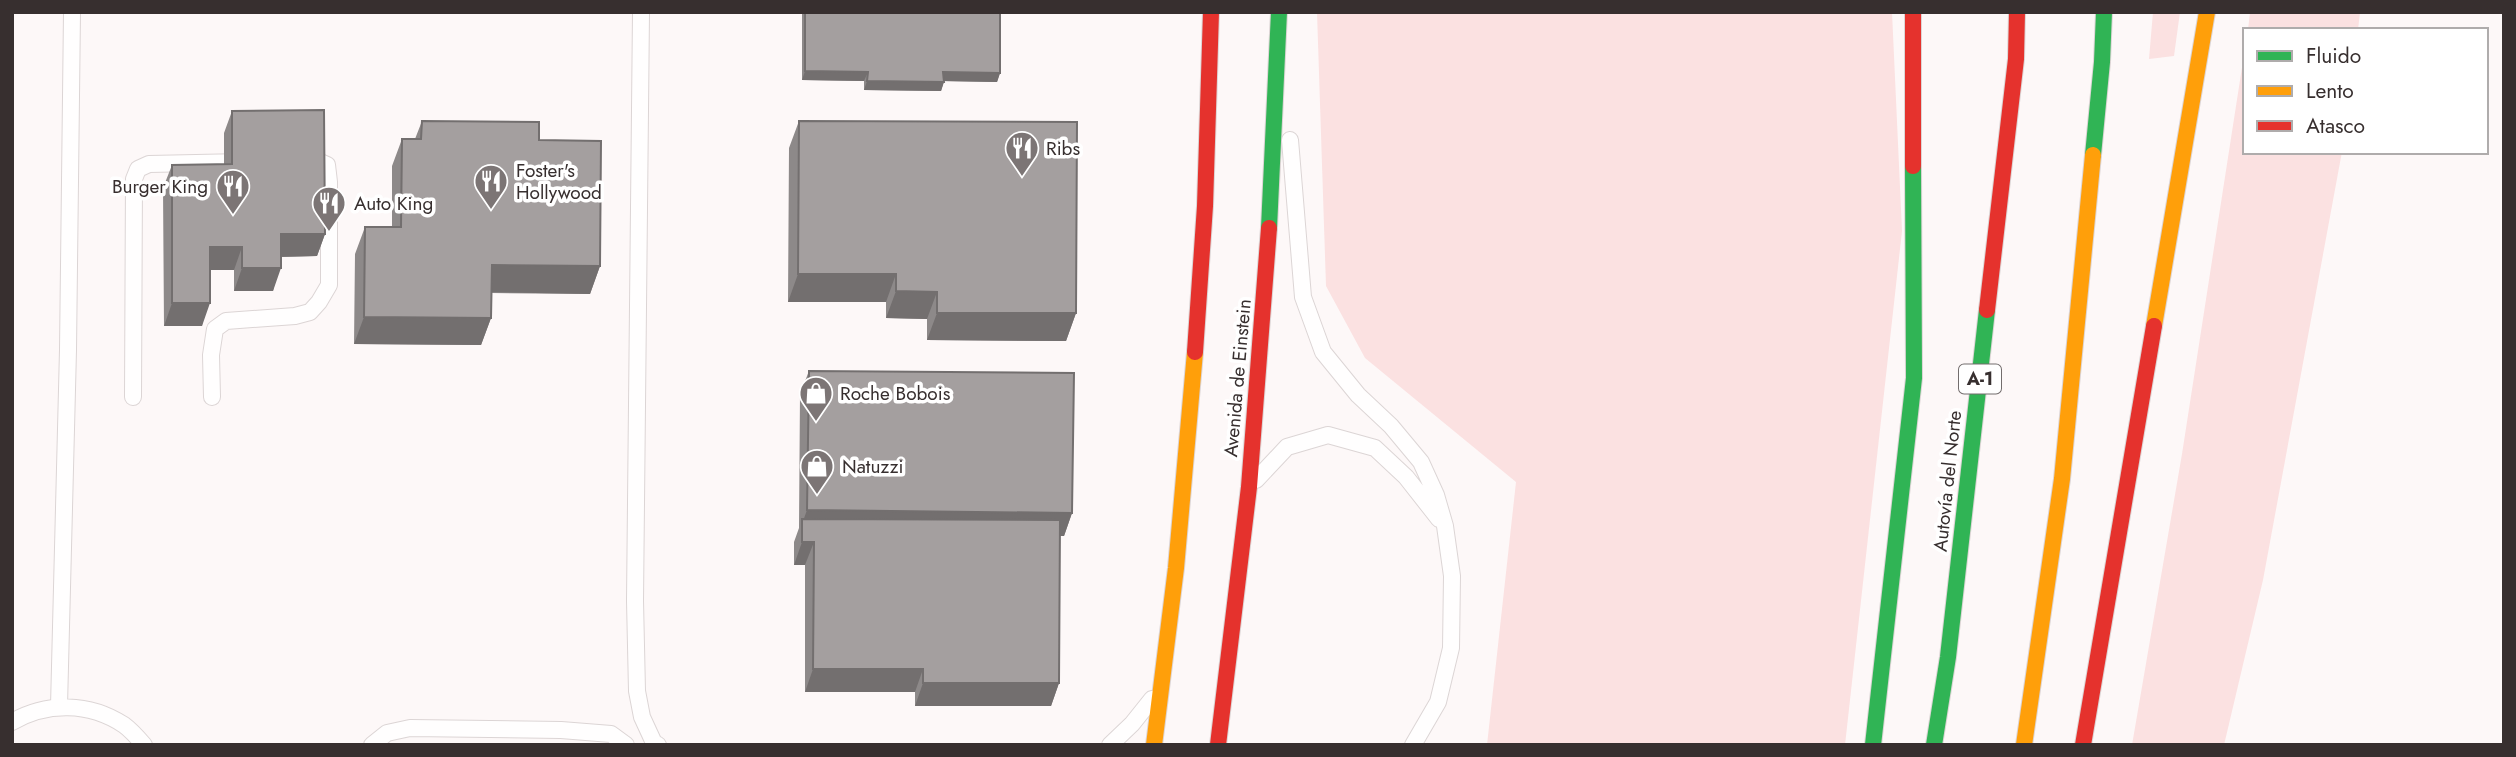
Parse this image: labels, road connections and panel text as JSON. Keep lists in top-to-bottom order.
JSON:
{
  "streets": {
    "main road": ["Avenida de Einstein", "A-1", "Autovía del Norte"]
  },
  "places": {
    "restaurant": [
      "Ribs",
      "Foster's Hollywood",
      "Burger King",
      "Auto King"
    ],
    "shop": ["Roche Bobois", "Natuzzi"]
  },
  "legend": ["Fluido", "Lento", "Atasco"]
}
